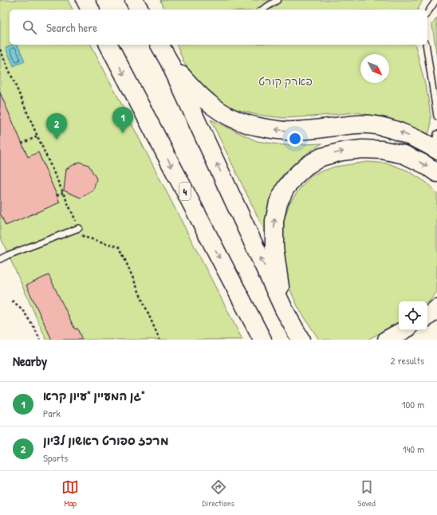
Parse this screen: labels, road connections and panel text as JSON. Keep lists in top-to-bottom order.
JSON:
{
  "streets": {
    "main road": ["4"]
  },
  "parks": ["פארק קורט"],
  "north": "bottom right",
  "page": {
    "search": "Search here",
    "pins": ["1", "2"],
    "heading": ["Nearby", "2 results"],
    "list": [
      {
        "mark": "1",
        "name": "גן המעיין \"עיון קרא\"",
        "note": "Park",
        "value": "100 m"
      },
      {
        "mark": "2",
        "name": "מרכז ספורט ראשון לציון",
        "note": "Sports",
        "value": "140 m"
      }
    ],
    "nav": ["Map", "Directions", "Saved"]
  }
}
